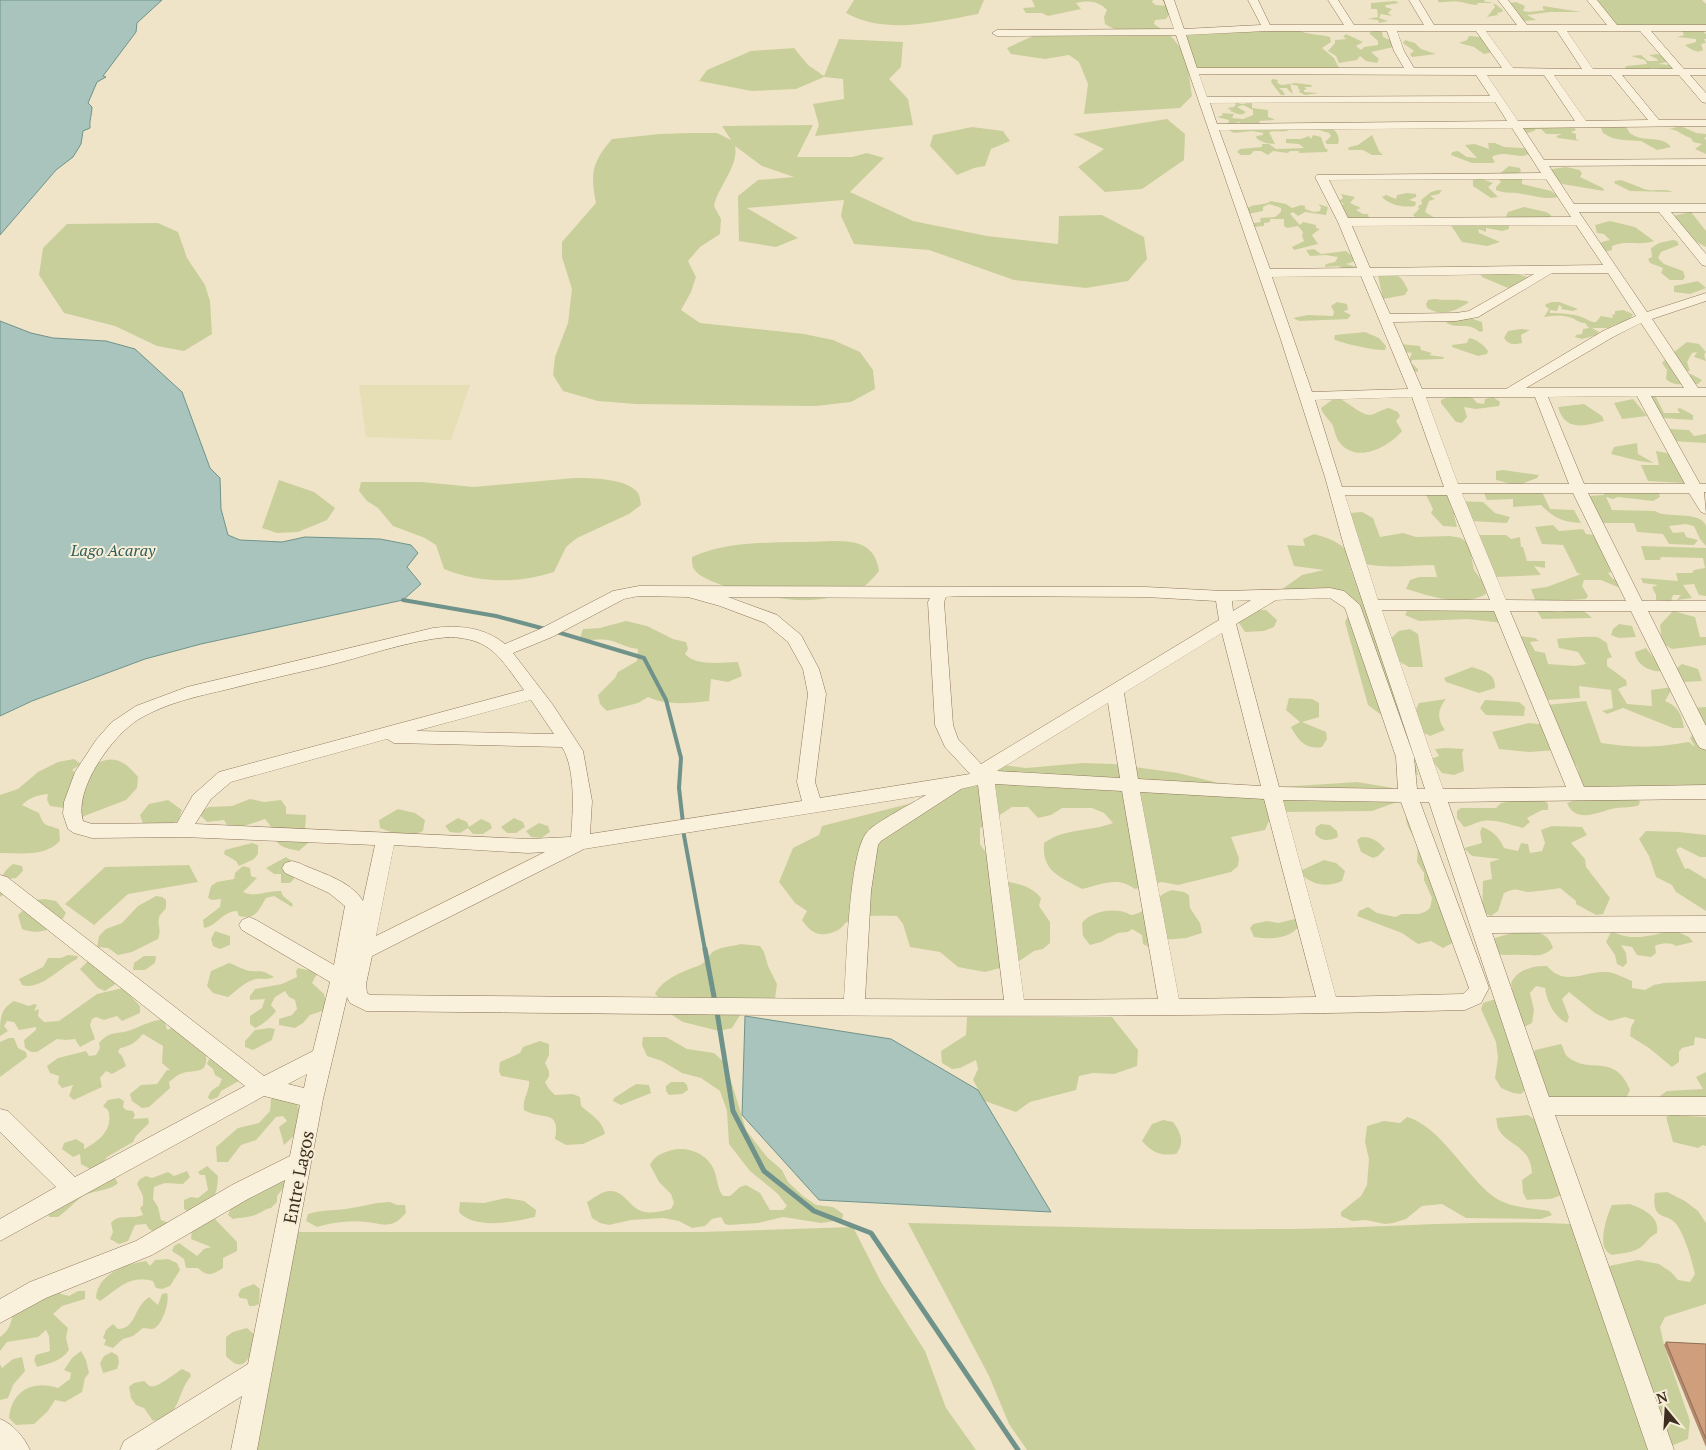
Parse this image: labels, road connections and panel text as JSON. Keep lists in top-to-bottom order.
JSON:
{
  "streets": {
    "street": ["Entre Lagos"]
  },
  "water": ["Lago Acaray"],
  "north": "top"
}
